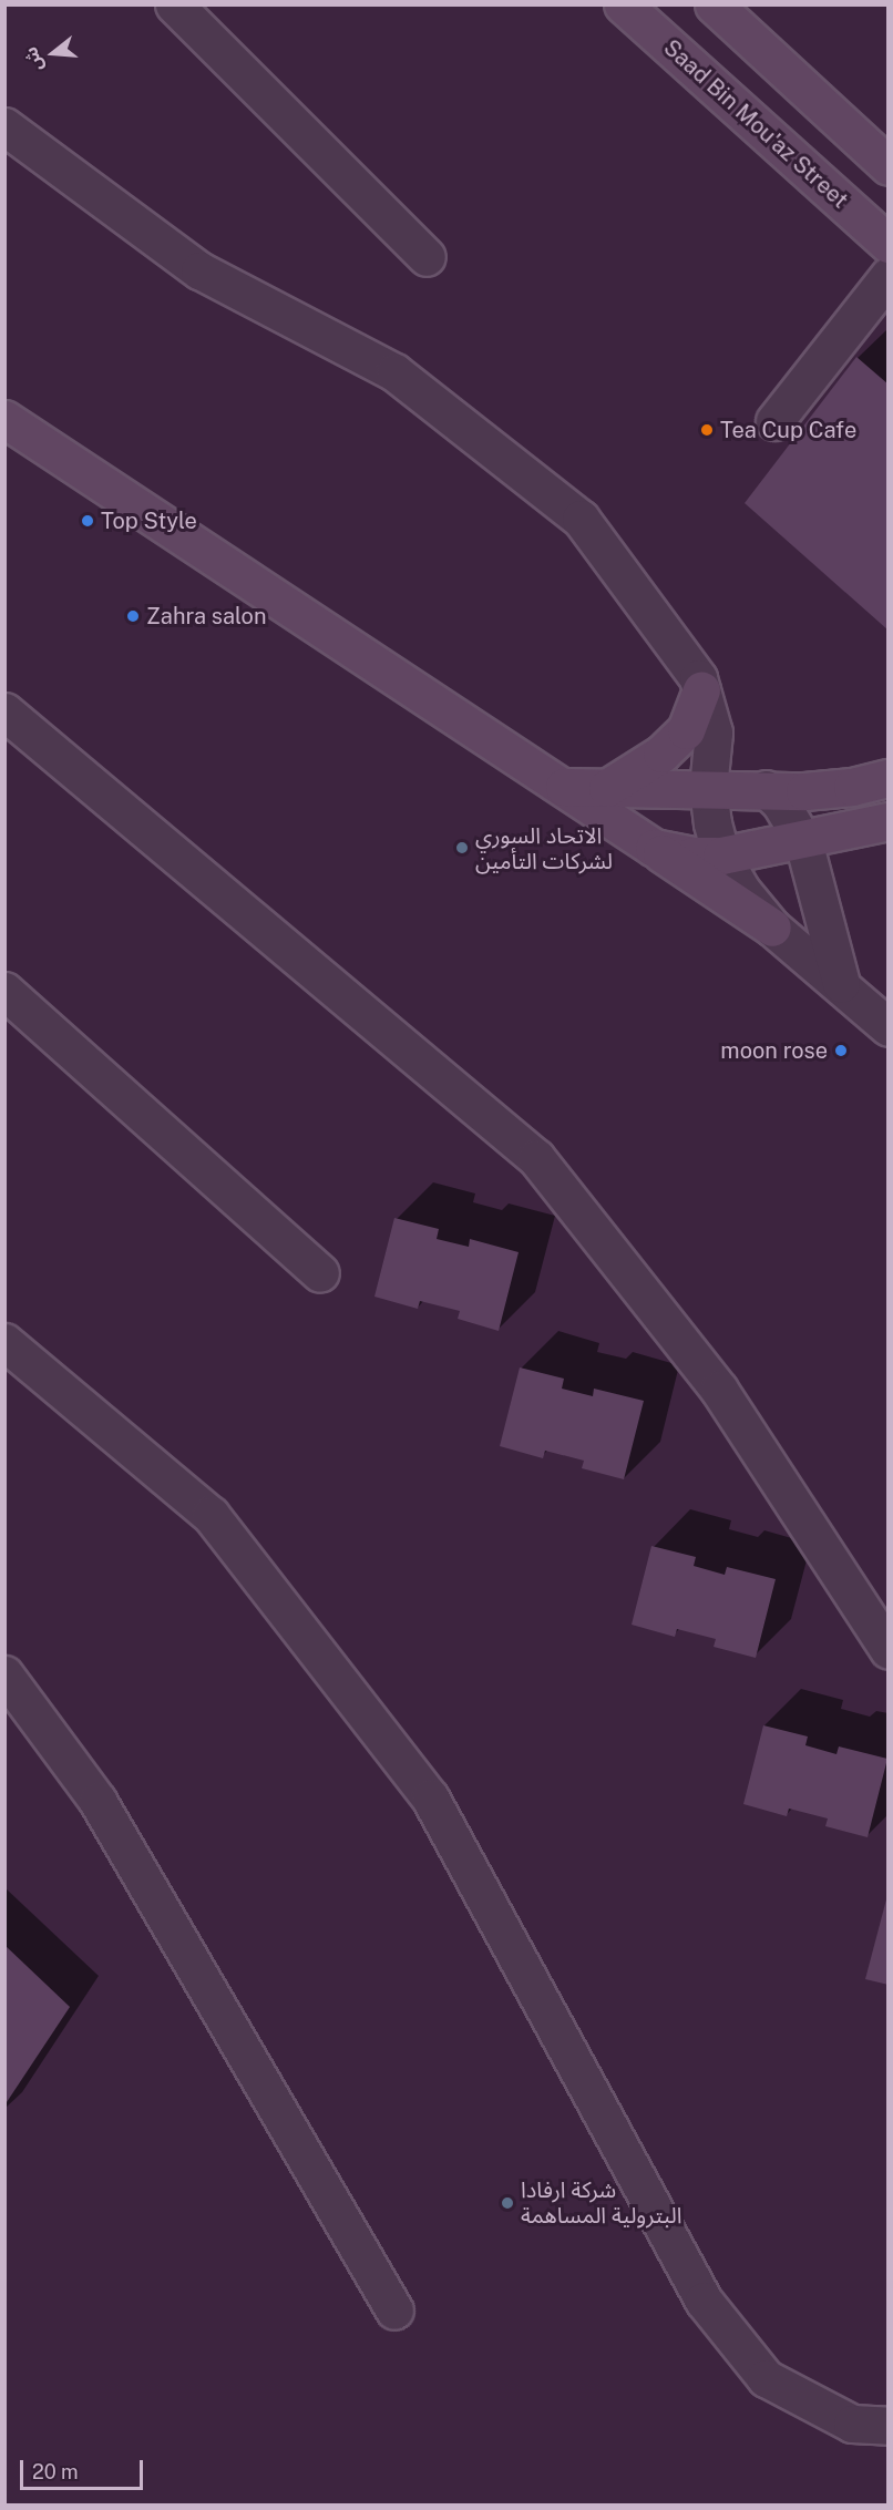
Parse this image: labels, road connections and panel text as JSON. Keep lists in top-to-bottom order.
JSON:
{
  "streets": {
    "street": ["Saad Bin Mou'az Street"]
  },
  "places": [
    "Tea Cup Cafe",
    "Top Style",
    "Zahra salon",
    "الاتحاد السوري لشركات التأمين",
    "moon rose",
    "شركة ارفادا البترولية المساهمة"
  ],
  "scale_bar": "20 m",
  "north": "left"
}
